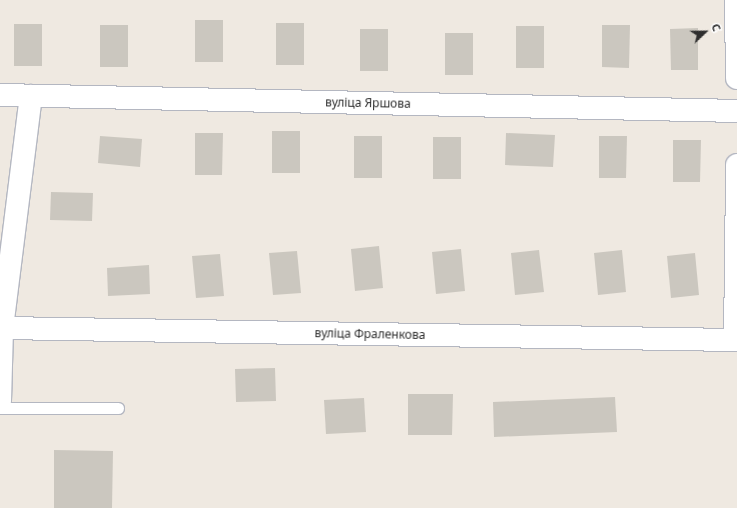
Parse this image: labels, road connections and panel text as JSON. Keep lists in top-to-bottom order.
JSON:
{
  "streets": {
    "street": ["вуліца Яршова", "вуліца Фраленкова"]
  },
  "north": "right"
}
